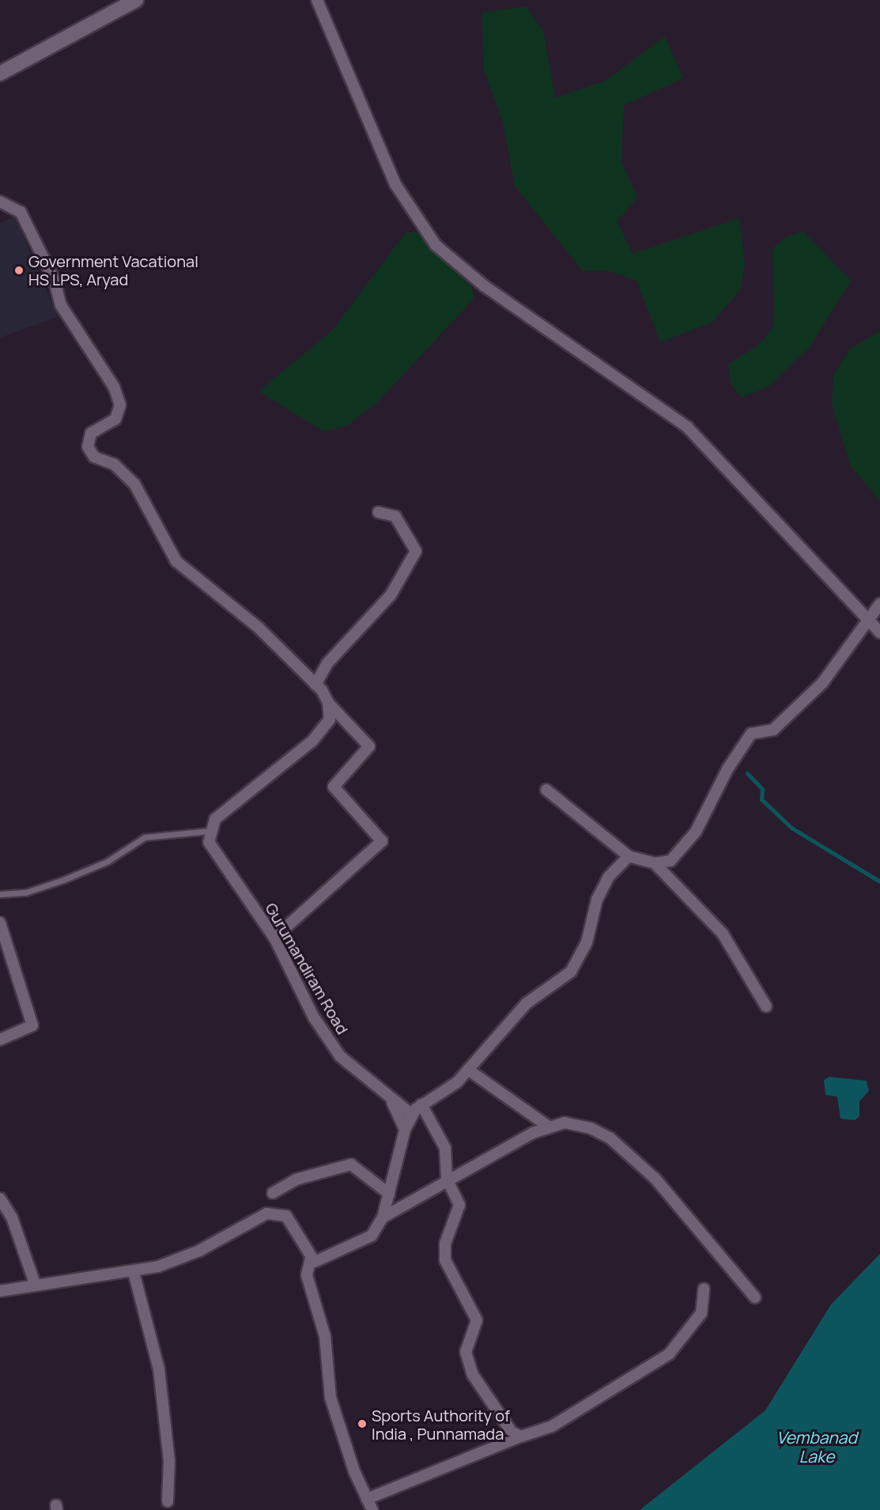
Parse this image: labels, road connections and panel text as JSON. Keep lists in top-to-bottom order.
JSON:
{
  "streets": {
    "street": ["Gurumandiram Road"]
  },
  "water": ["Vembanad Lake"],
  "places": ["Government Vacational HS LPS, Aryad", "Sports Authority of India , Punnamada"]
}
